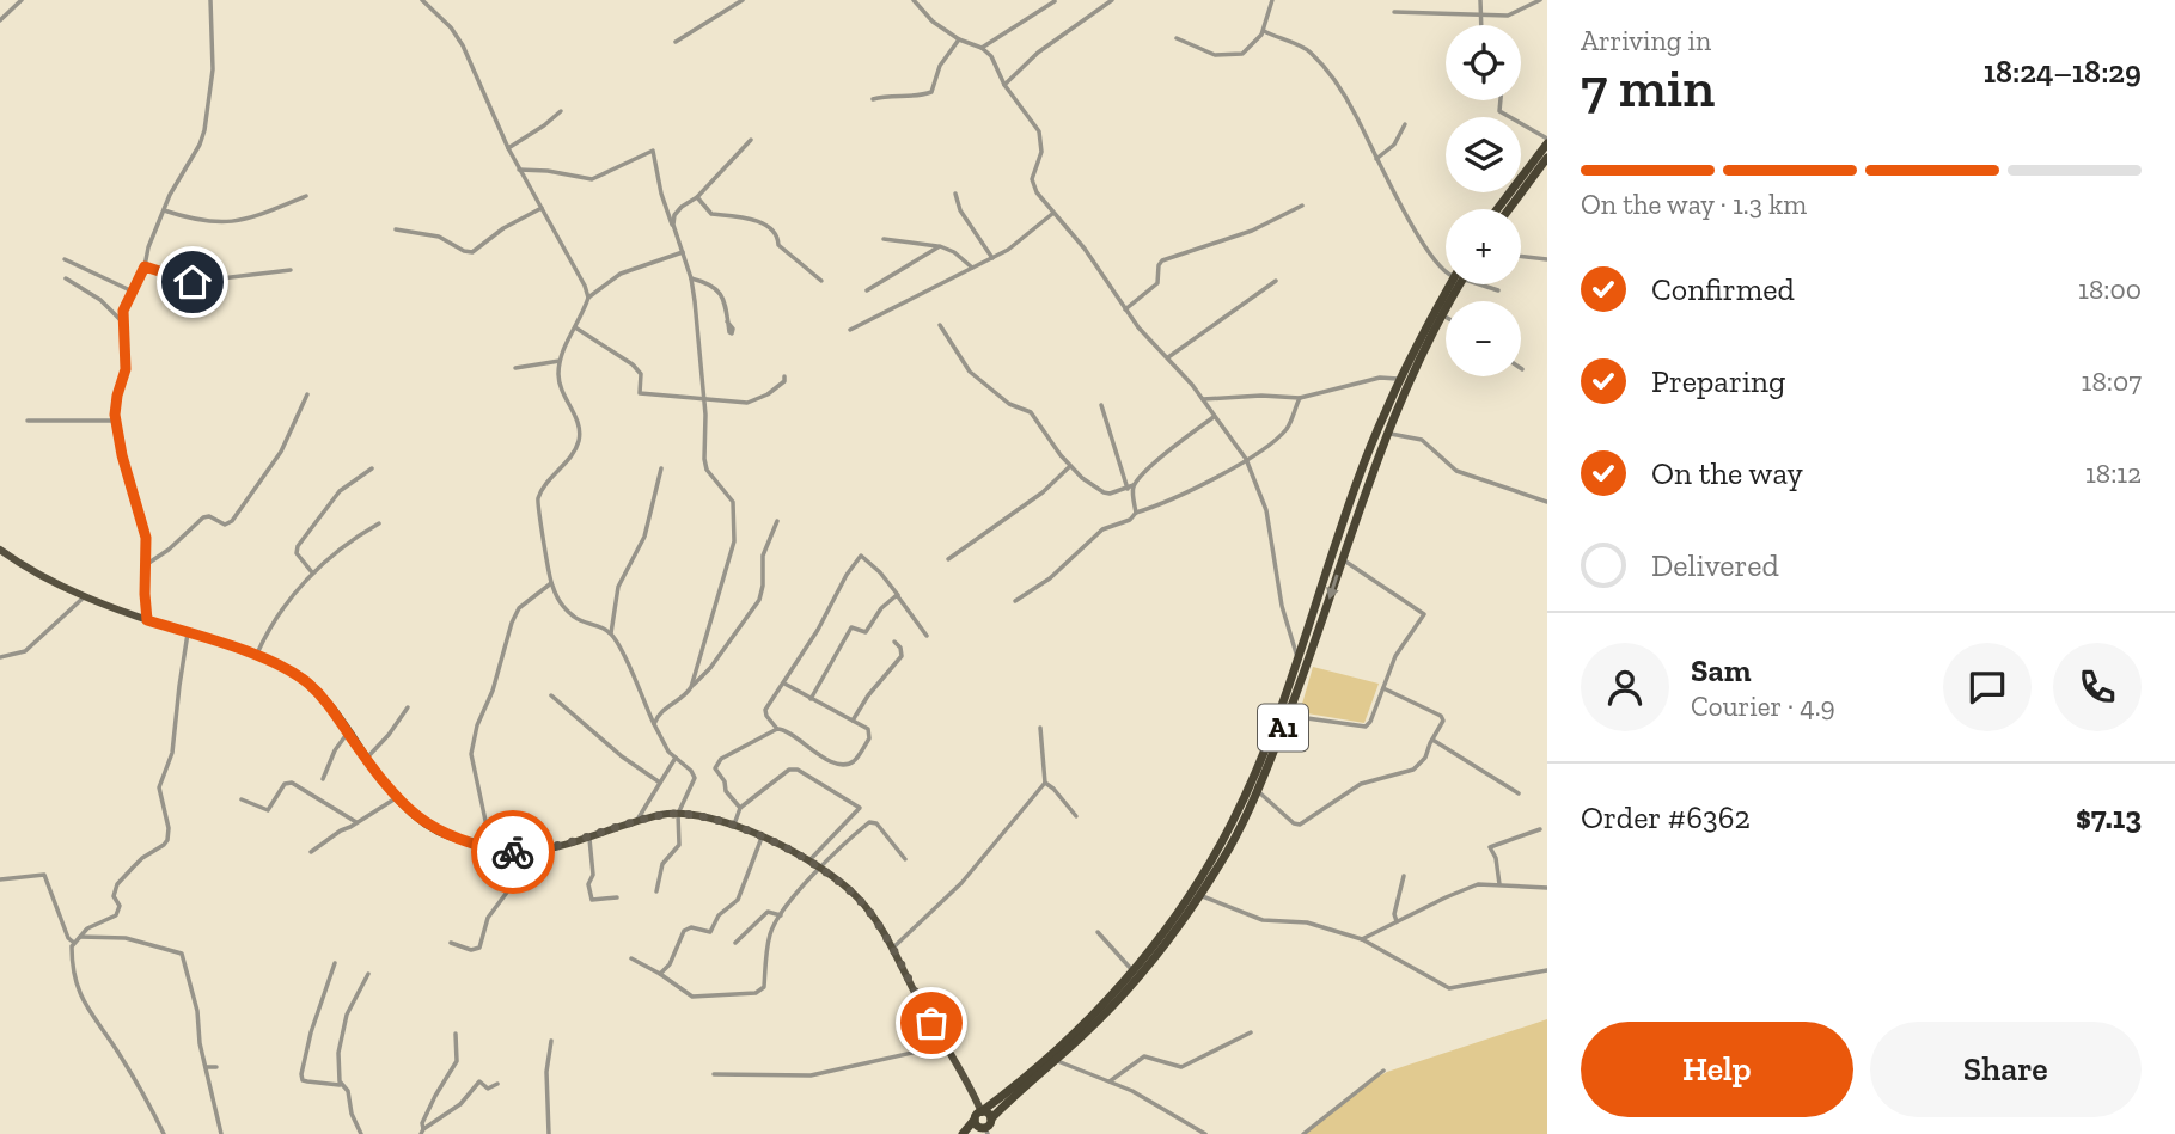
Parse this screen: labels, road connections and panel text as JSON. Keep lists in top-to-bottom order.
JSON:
{
  "streets": {
    "highway": ["A1"]
  },
  "page": {
    "heading": ["7 min", "Arriving in", "18:24–18:29"],
    "panel": [
      "Sam",
      "Courier · 4.9",
      "Order #6362",
      "$7.13"
    ],
    "map_buttons": ["+", "−"],
    "bar": "On the way · 1.3 km",
    "list": [
      ["Confirmed", "18:00"],
      ["Preparing", "18:07"],
      ["On the way", "18:12"],
      "Delivered"
    ],
    "buttons": ["Help", "Share"]
  }
}
